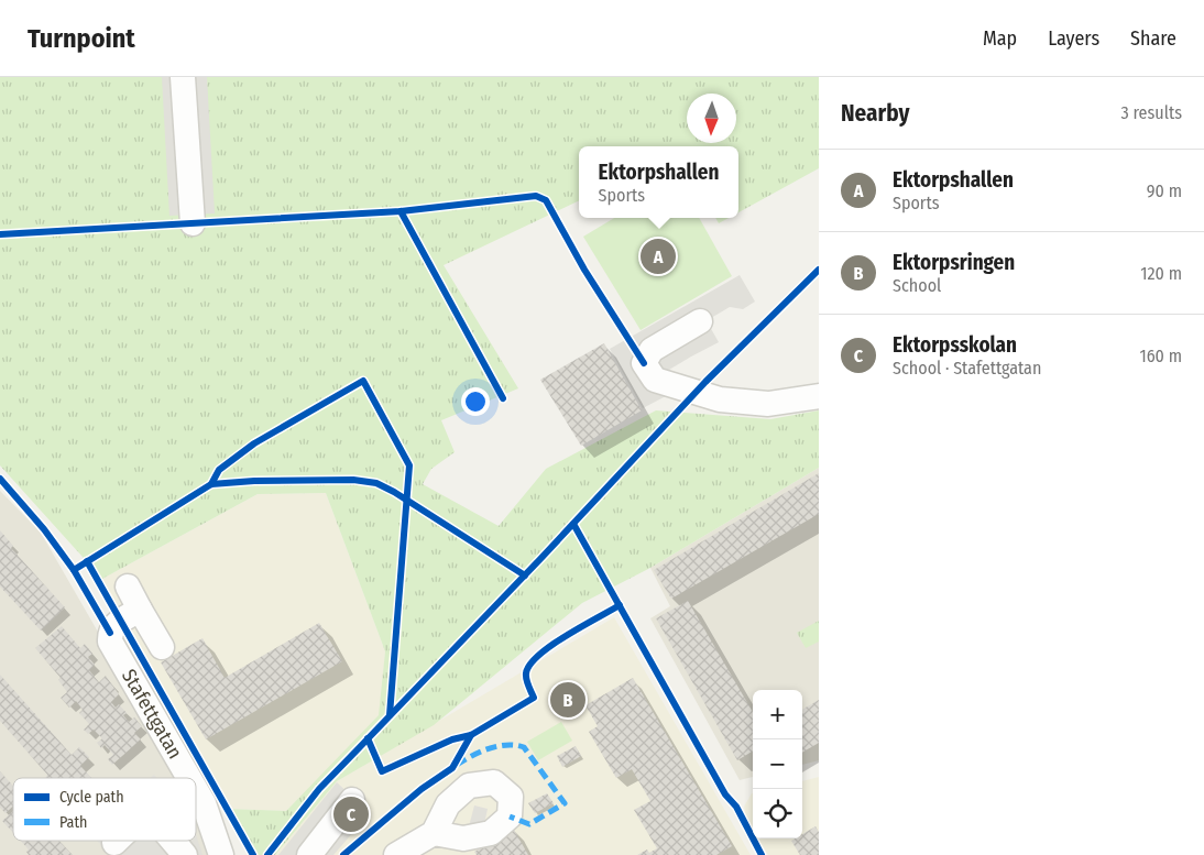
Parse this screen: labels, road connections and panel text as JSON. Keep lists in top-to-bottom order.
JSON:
{
  "streets": {
    "street": ["Stafettgatan"]
  },
  "legend": ["Cycle path", "Path"],
  "north": "bottom",
  "page": {
    "header": "Turnpoint",
    "nav": ["Map", "Layers", "Share"],
    "heading": ["Nearby", "3 results"],
    "popup": ["Ektorpshallen", "Sports"],
    "list": [
      {
        "mark": "A",
        "name": "Ektorpshallen",
        "note": "Sports",
        "value": "90 m"
      },
      {
        "mark": "B",
        "name": "Ektorpsringen",
        "note": "School",
        "value": "120 m"
      },
      {
        "mark": "C",
        "name": "Ektorpsskolan",
        "note": "School · Stafettgatan",
        "value": "160 m"
      }
    ],
    "pins": ["A", "B", "C"],
    "map_buttons": ["+", "−"]
  }
}
